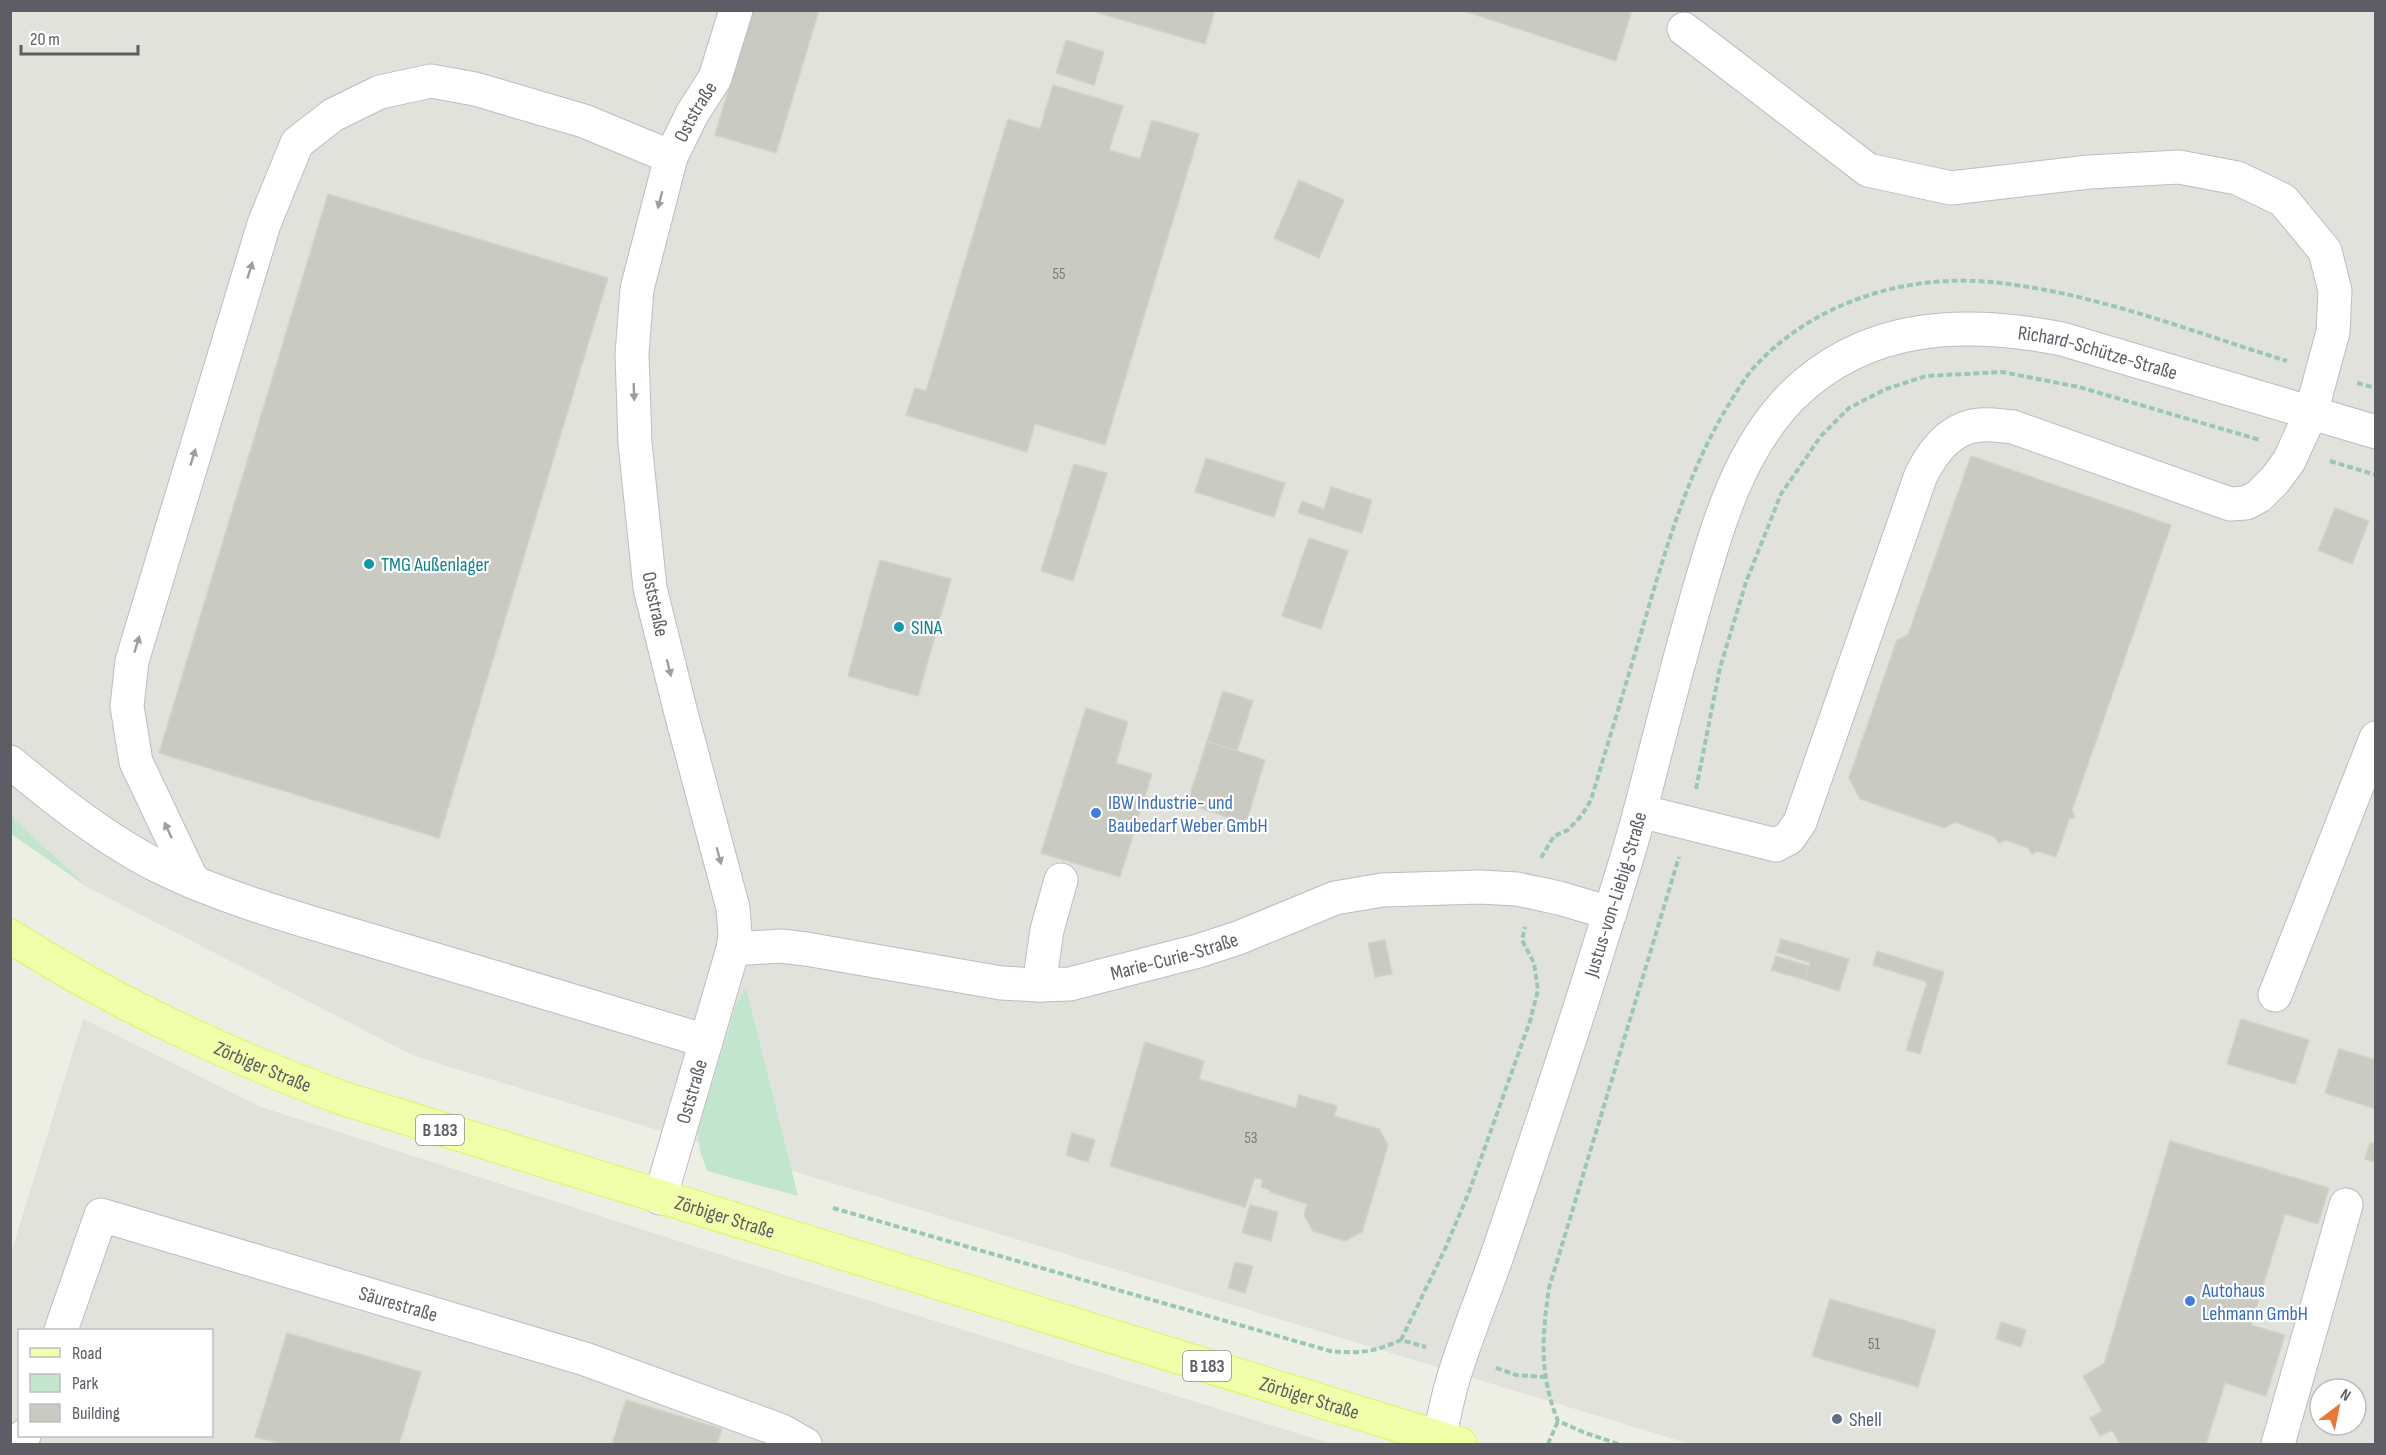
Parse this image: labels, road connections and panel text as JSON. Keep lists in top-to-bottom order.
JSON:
{
  "streets": {
    "main road": ["Zörbiger Straße", "B 183"],
    "street": [
      "Oststraße",
      "Richard-Schütze-Straße",
      "Justus-von-Liebig-Straße",
      "Marie-Curie-Straße",
      "Säurestraße"
    ]
  },
  "crossings": [
    ["Oststraße", "Marie-Curie-Straße"],
    ["Oststraße", "Zörbiger Straße"],
    ["Richard-Schütze-Straße", "Justus-von-Liebig-Straße"],
    ["Justus-von-Liebig-Straße", "Marie-Curie-Straße"],
    ["Justus-von-Liebig-Straße", "Zörbiger Straße"]
  ],
  "one_way": ["Oststraße"],
  "places": [
    "TMG Außenlager",
    "SINA",
    "IBW Industrie- und Baubedarf Weber GmbH",
    "Autohaus Lehmann GmbH",
    "Shell"
  ],
  "house_numbers": ["55", "53", "51"],
  "legend": ["Road", "Park", "Building"],
  "scale_bar": "20 m",
  "north": "top right"
}
